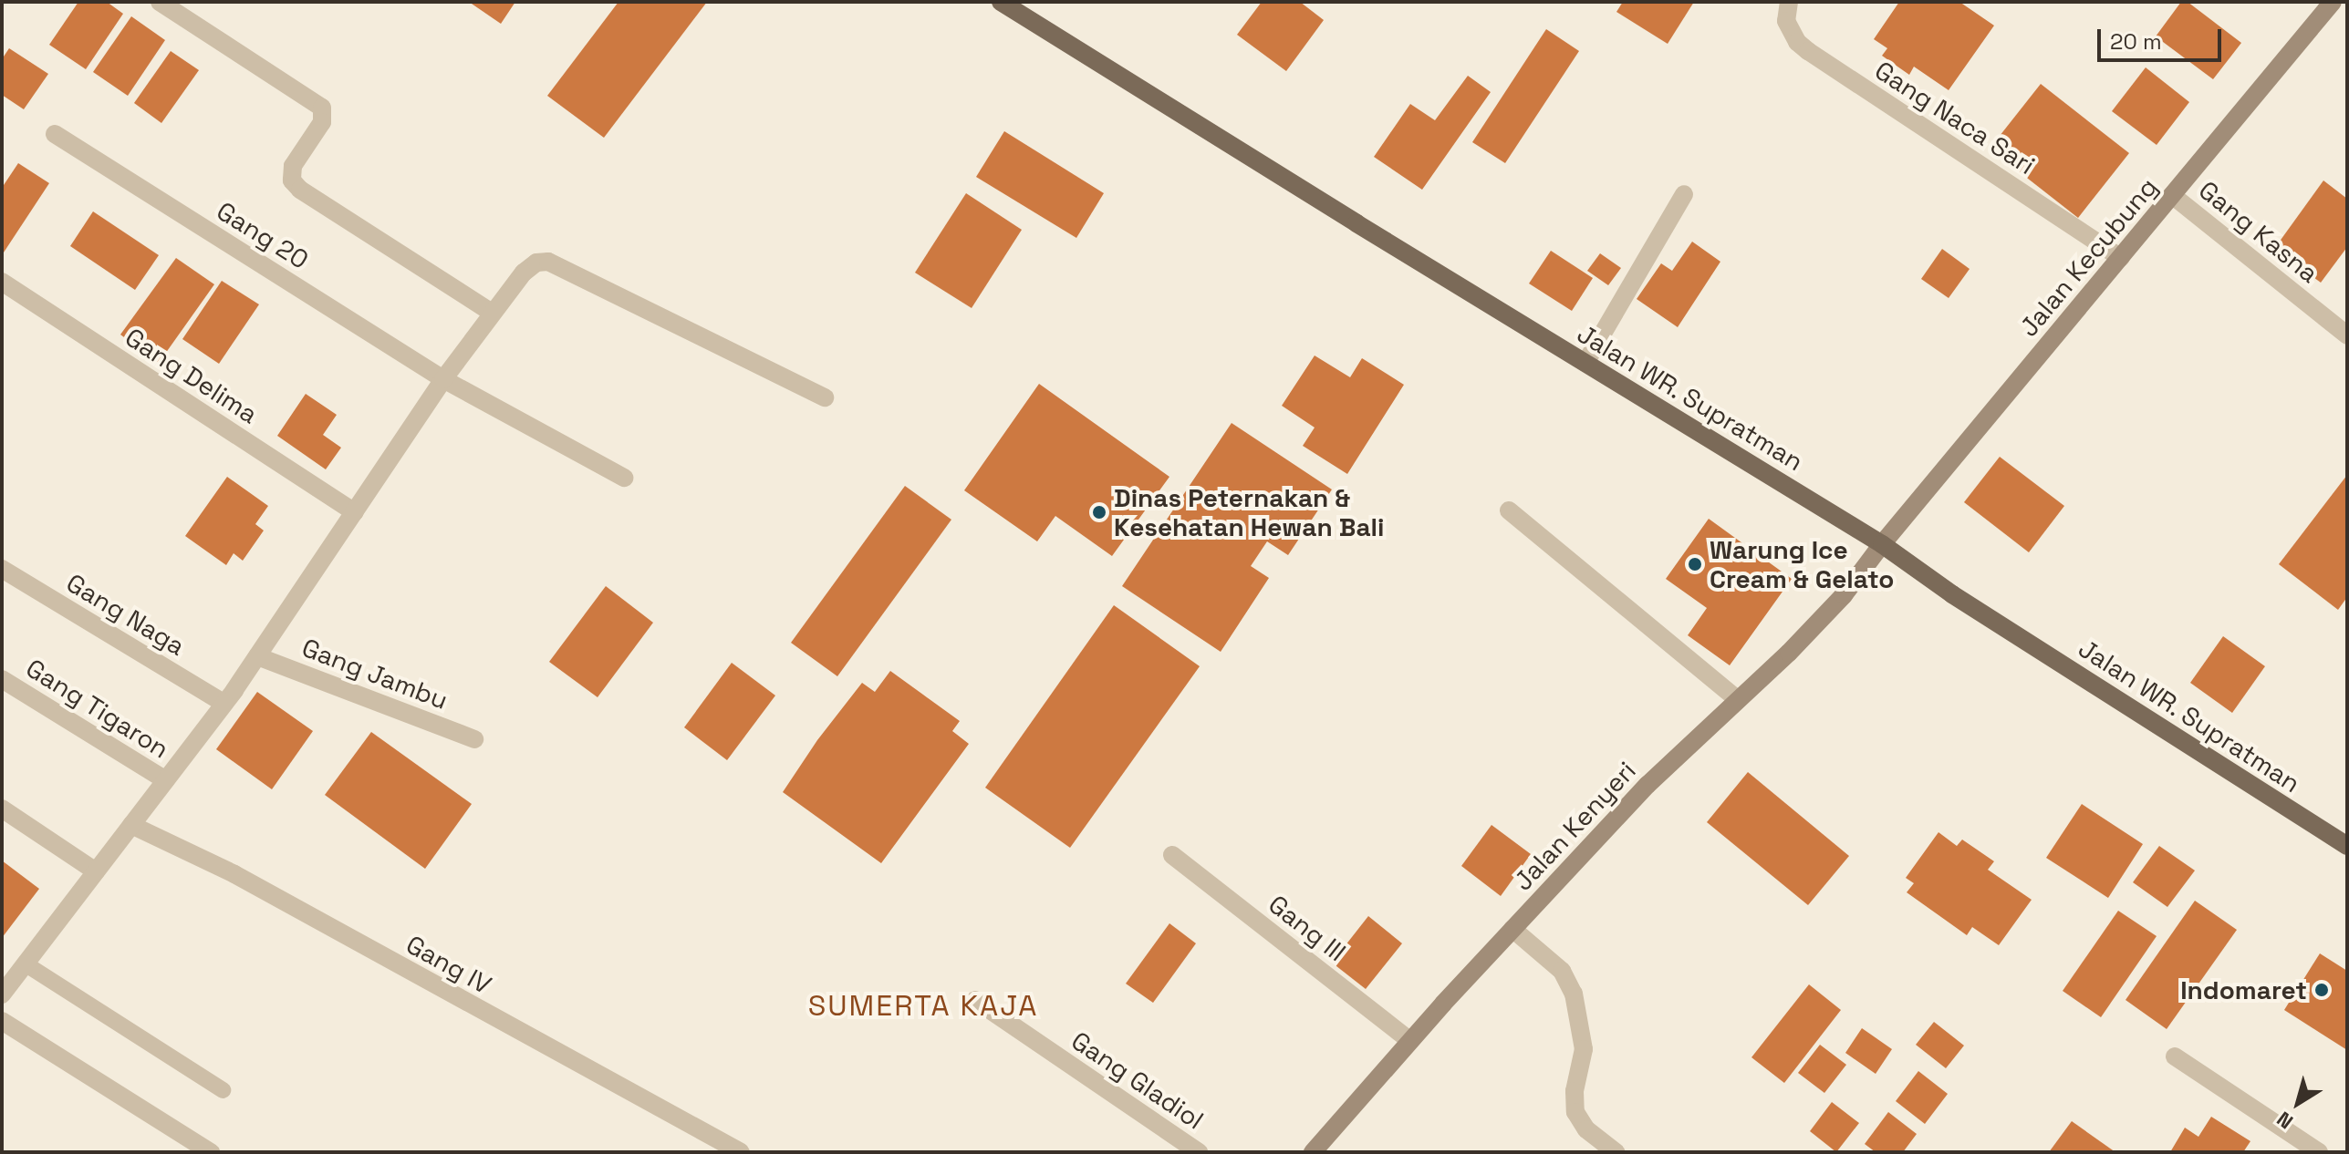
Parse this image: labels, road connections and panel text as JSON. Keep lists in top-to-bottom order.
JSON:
{
  "streets": {
    "main road": ["Jalan WR. Supratman"],
    "street": [
      "Gang Naca Sari",
      "Gang Kasna",
      "Gang 20",
      "Jalan Kecubung",
      "Gang Delima",
      "Gang Naga",
      "Gang Jambu",
      "Gang Tigaron",
      "Jalan Kenyeri",
      "Gang III",
      "Gang IV",
      "Gang Gladiol"
    ]
  },
  "crossings": [
    ["Gang Naca Sari", "Jalan Kecubung"],
    ["Gang Kasna", "Jalan Kecubung"],
    ["Jalan Kecubung", "Jalan WR. Supratman"],
    ["Jalan Kecubung", "Jalan Kenyeri"],
    ["Jalan WR. Supratman", "Jalan Kenyeri"],
    ["Jalan Kenyeri", "Gang III"]
  ],
  "districts": ["SUMERTA KAJA"],
  "places": ["Dinas Peternakan & Kesehatan Hewan Bali", "Warung Ice Cream & Gelato", "Indomaret"],
  "scale_bar": "20 m",
  "north": "bottom left"
}
